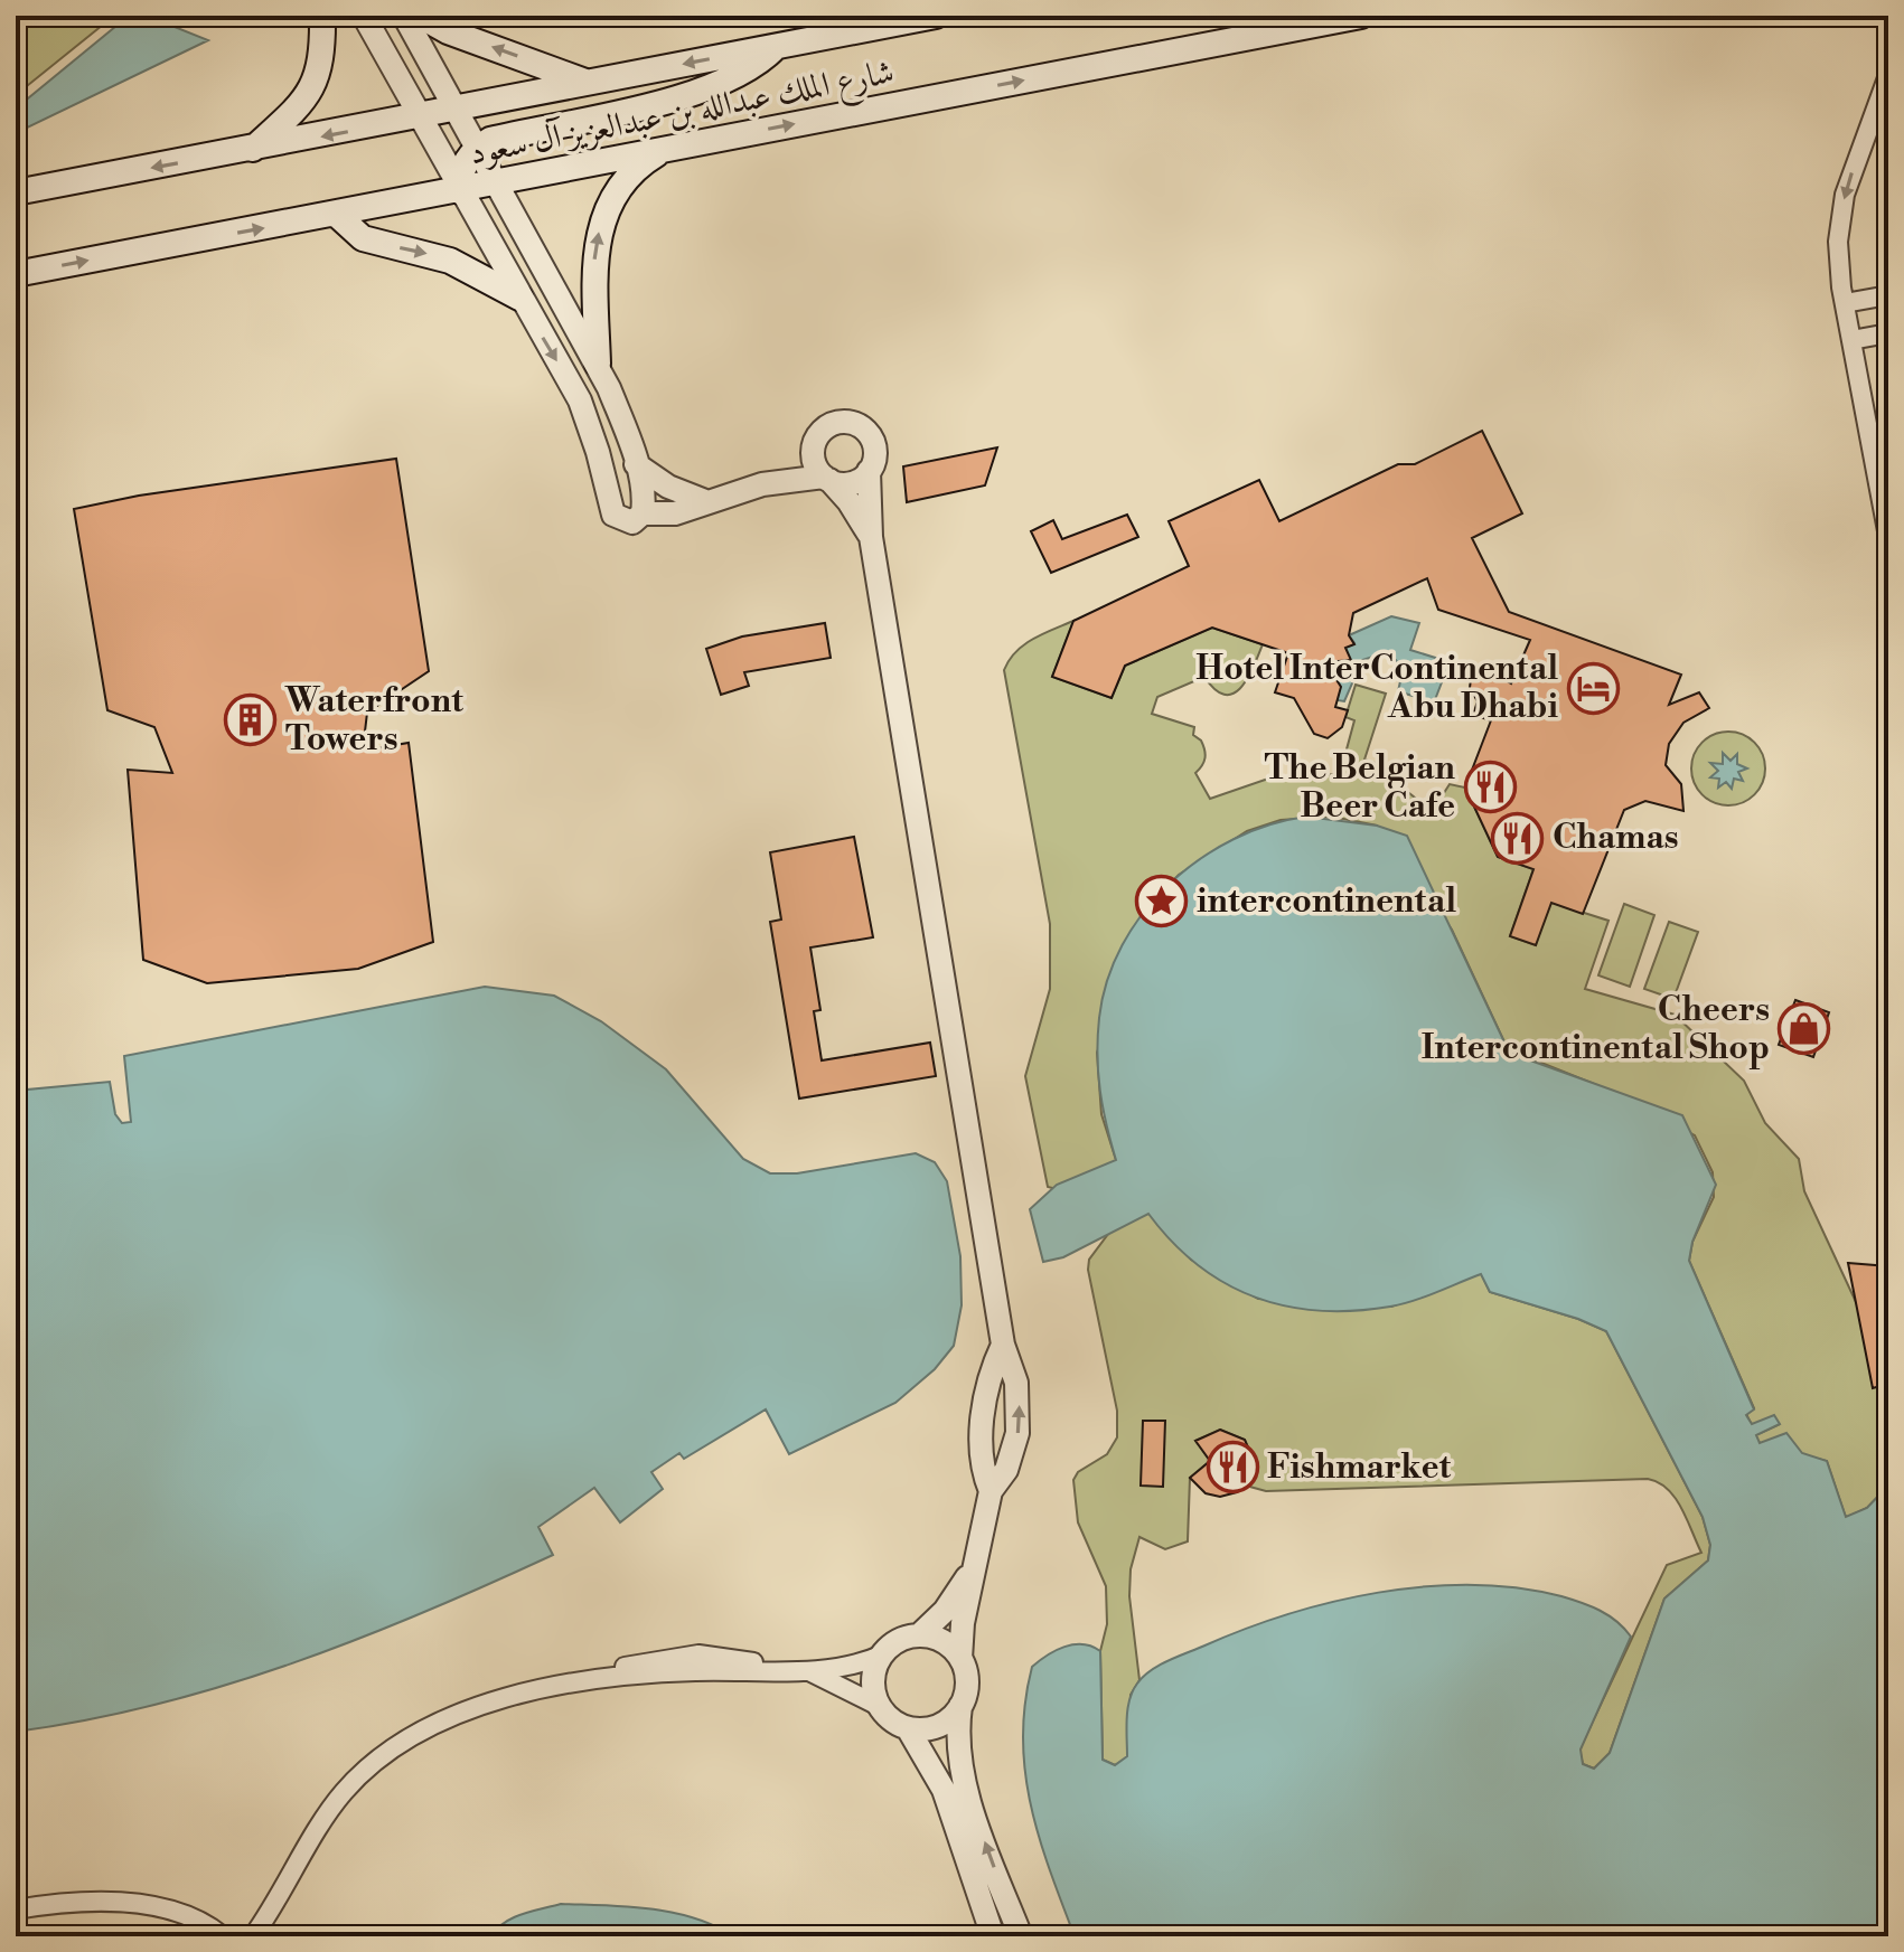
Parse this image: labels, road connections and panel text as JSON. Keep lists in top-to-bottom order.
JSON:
{
  "streets": {
    "main road": ["شارع الملك عبدالله بن عبدالعزيز آل سعود"]
  },
  "places": {
    "hotel": ["Hotel InterContinental Abu Dhabi"],
    "building": ["Waterfront Towers"],
    "restaurant": ["The Belgian Beer Cafe", "Chamas", "Fishmarket"],
    "place": ["intercontinental"],
    "shop": ["Cheers Intercontinental Shop"]
  }
}
